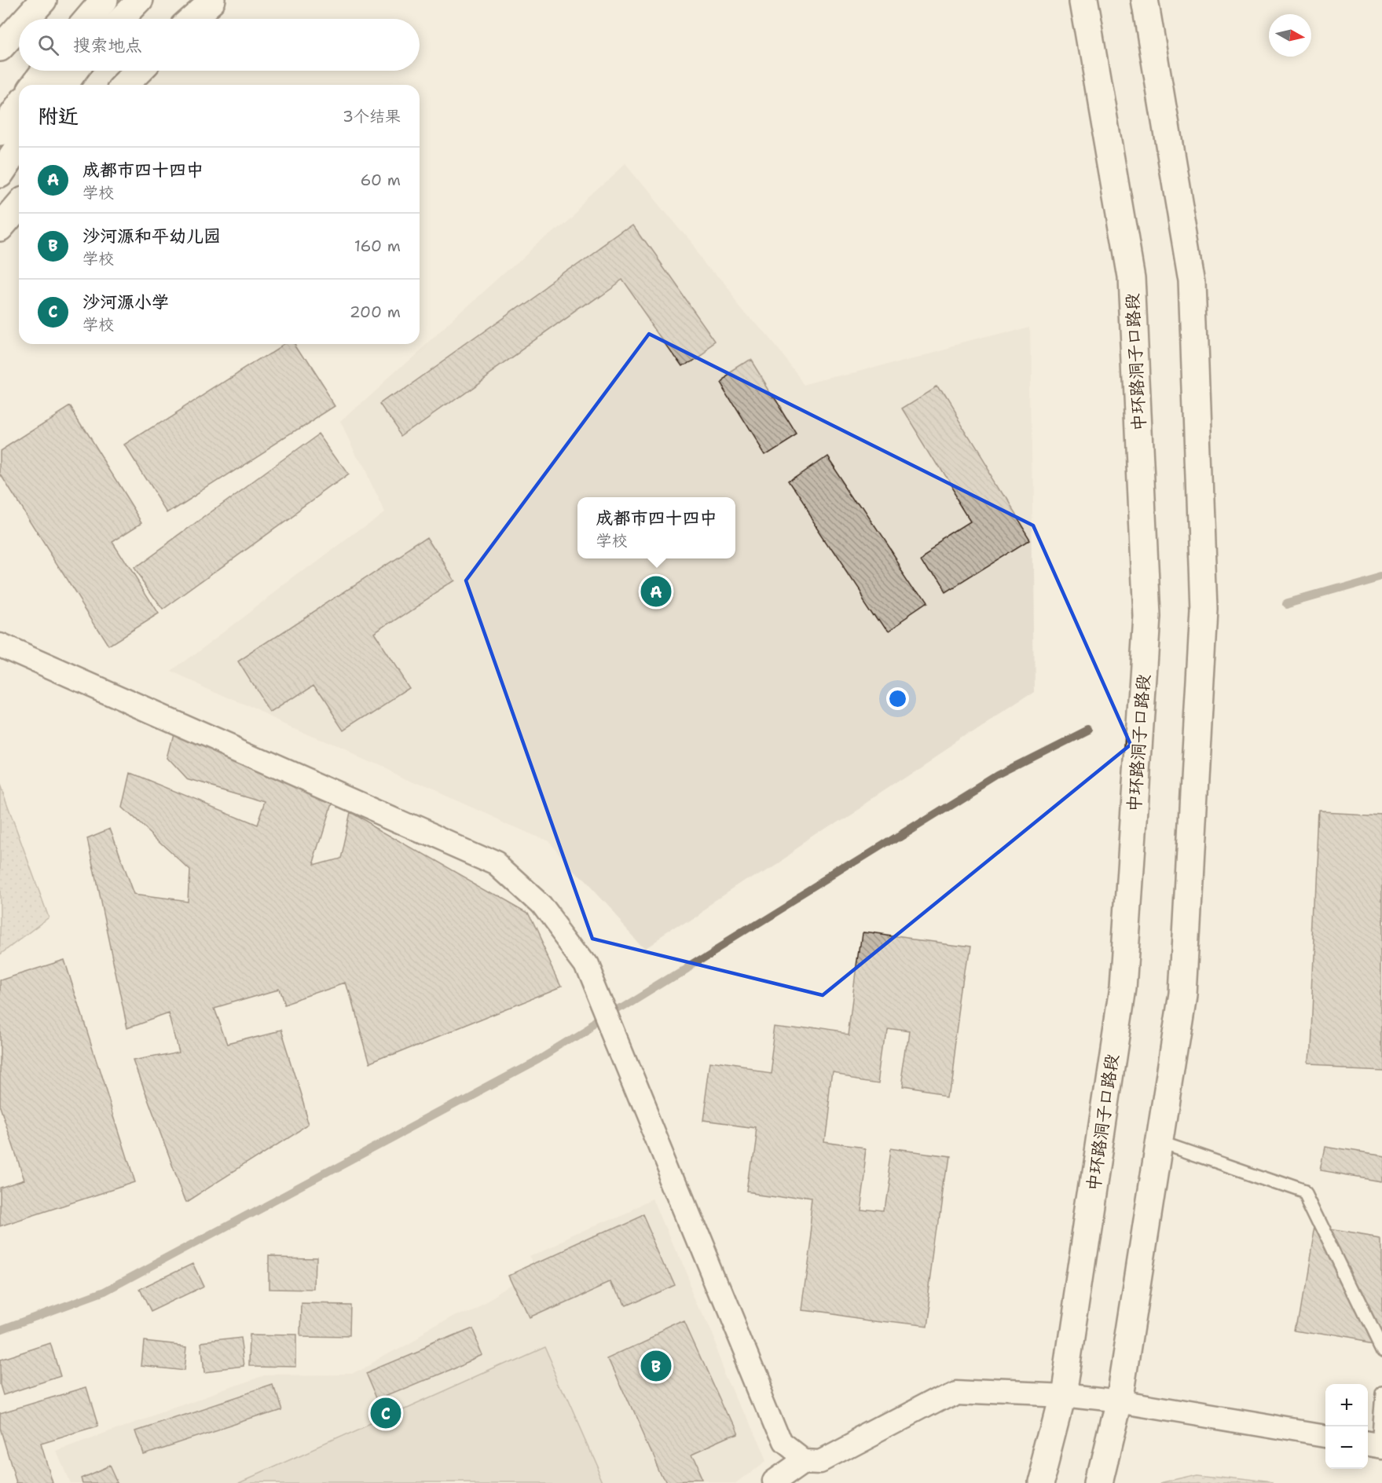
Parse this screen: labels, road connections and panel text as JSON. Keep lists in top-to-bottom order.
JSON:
{
  "streets": {
    "main road": ["中环路洞子口路段"]
  },
  "north": "right",
  "page": {
    "search": "搜索地点",
    "heading": ["附近", "3个结果"],
    "list": [
      {
        "mark": "A",
        "name": "成都市四十四中",
        "note": "学校",
        "value": "60 m"
      },
      {
        "mark": "B",
        "name": "沙河源和平幼儿园",
        "note": "学校",
        "value": "160 m"
      },
      {
        "mark": "C",
        "name": "沙河源小学",
        "note": "学校",
        "value": "200 m"
      }
    ],
    "popup": ["成都市四十四中", "学校"],
    "pins": ["A", "B", "C"],
    "map_buttons": ["+", "−"]
  }
}
